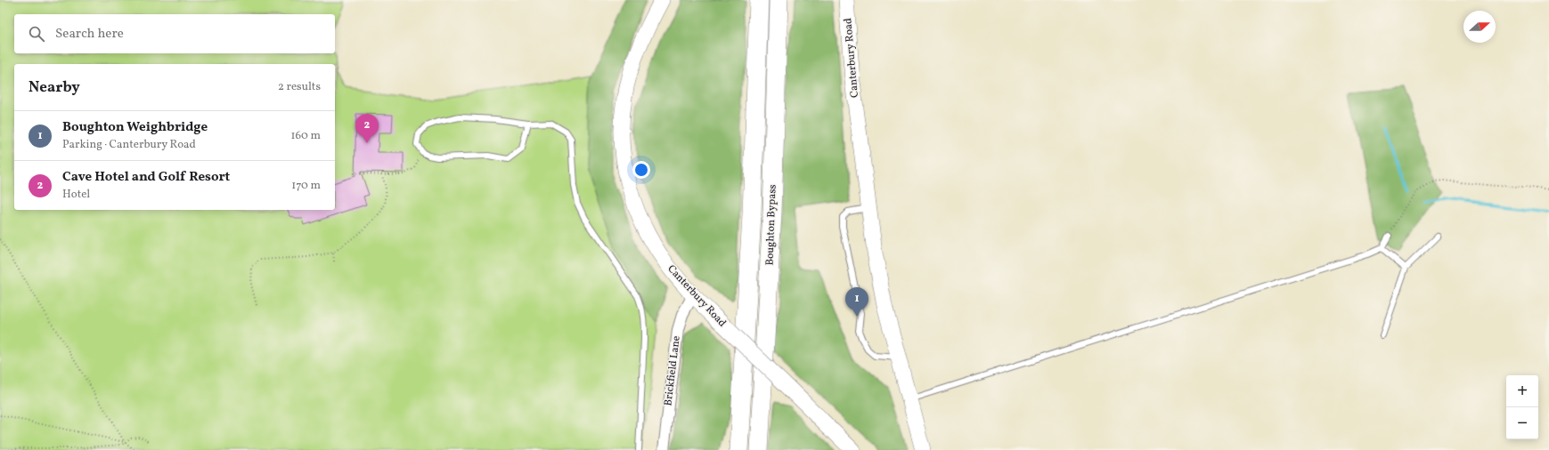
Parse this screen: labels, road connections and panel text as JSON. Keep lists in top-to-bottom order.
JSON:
{
  "streets": {
    "highway": ["Boughton Bypass"],
    "street": ["Canterbury Road", "Brickfield Lane"]
  },
  "crossings": [
    ["Canterbury Road", "Brickfield Lane"]
  ],
  "north": "right",
  "page": {
    "search": "Search here",
    "heading": ["Nearby", "2 results"],
    "list": [
      {
        "mark": "1",
        "name": "Boughton Weighbridge",
        "note": "Parking · Canterbury Road",
        "value": "160 m"
      },
      {
        "mark": "2",
        "name": "Cave Hotel and Golf Resort",
        "note": "Hotel",
        "value": "170 m"
      }
    ],
    "pins": ["2", "1"],
    "map_buttons": ["+", "−"]
  }
}
